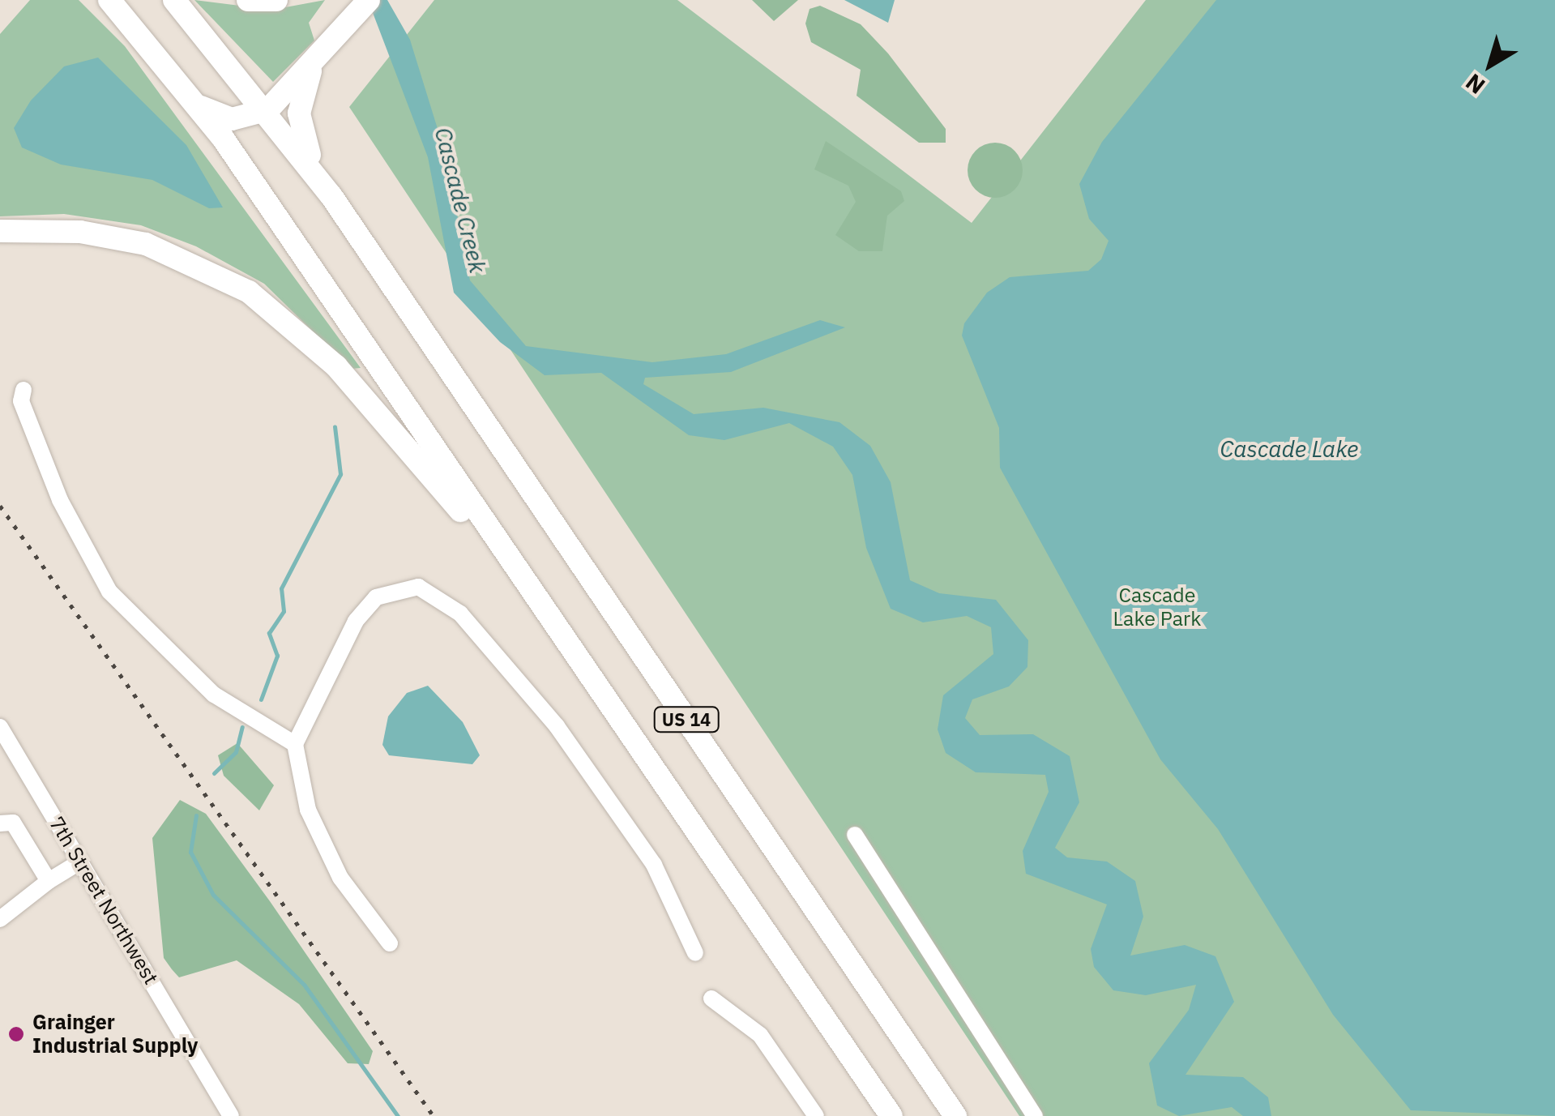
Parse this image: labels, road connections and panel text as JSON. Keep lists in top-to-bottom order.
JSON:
{
  "streets": {
    "highway": ["US 14"],
    "street": ["7th Street Northwest"]
  },
  "water": ["Cascade Creek", "Cascade Lake"],
  "parks": ["Cascade Lake Park"],
  "places": ["Grainger Industrial Supply"],
  "north": "bottom left"
}
